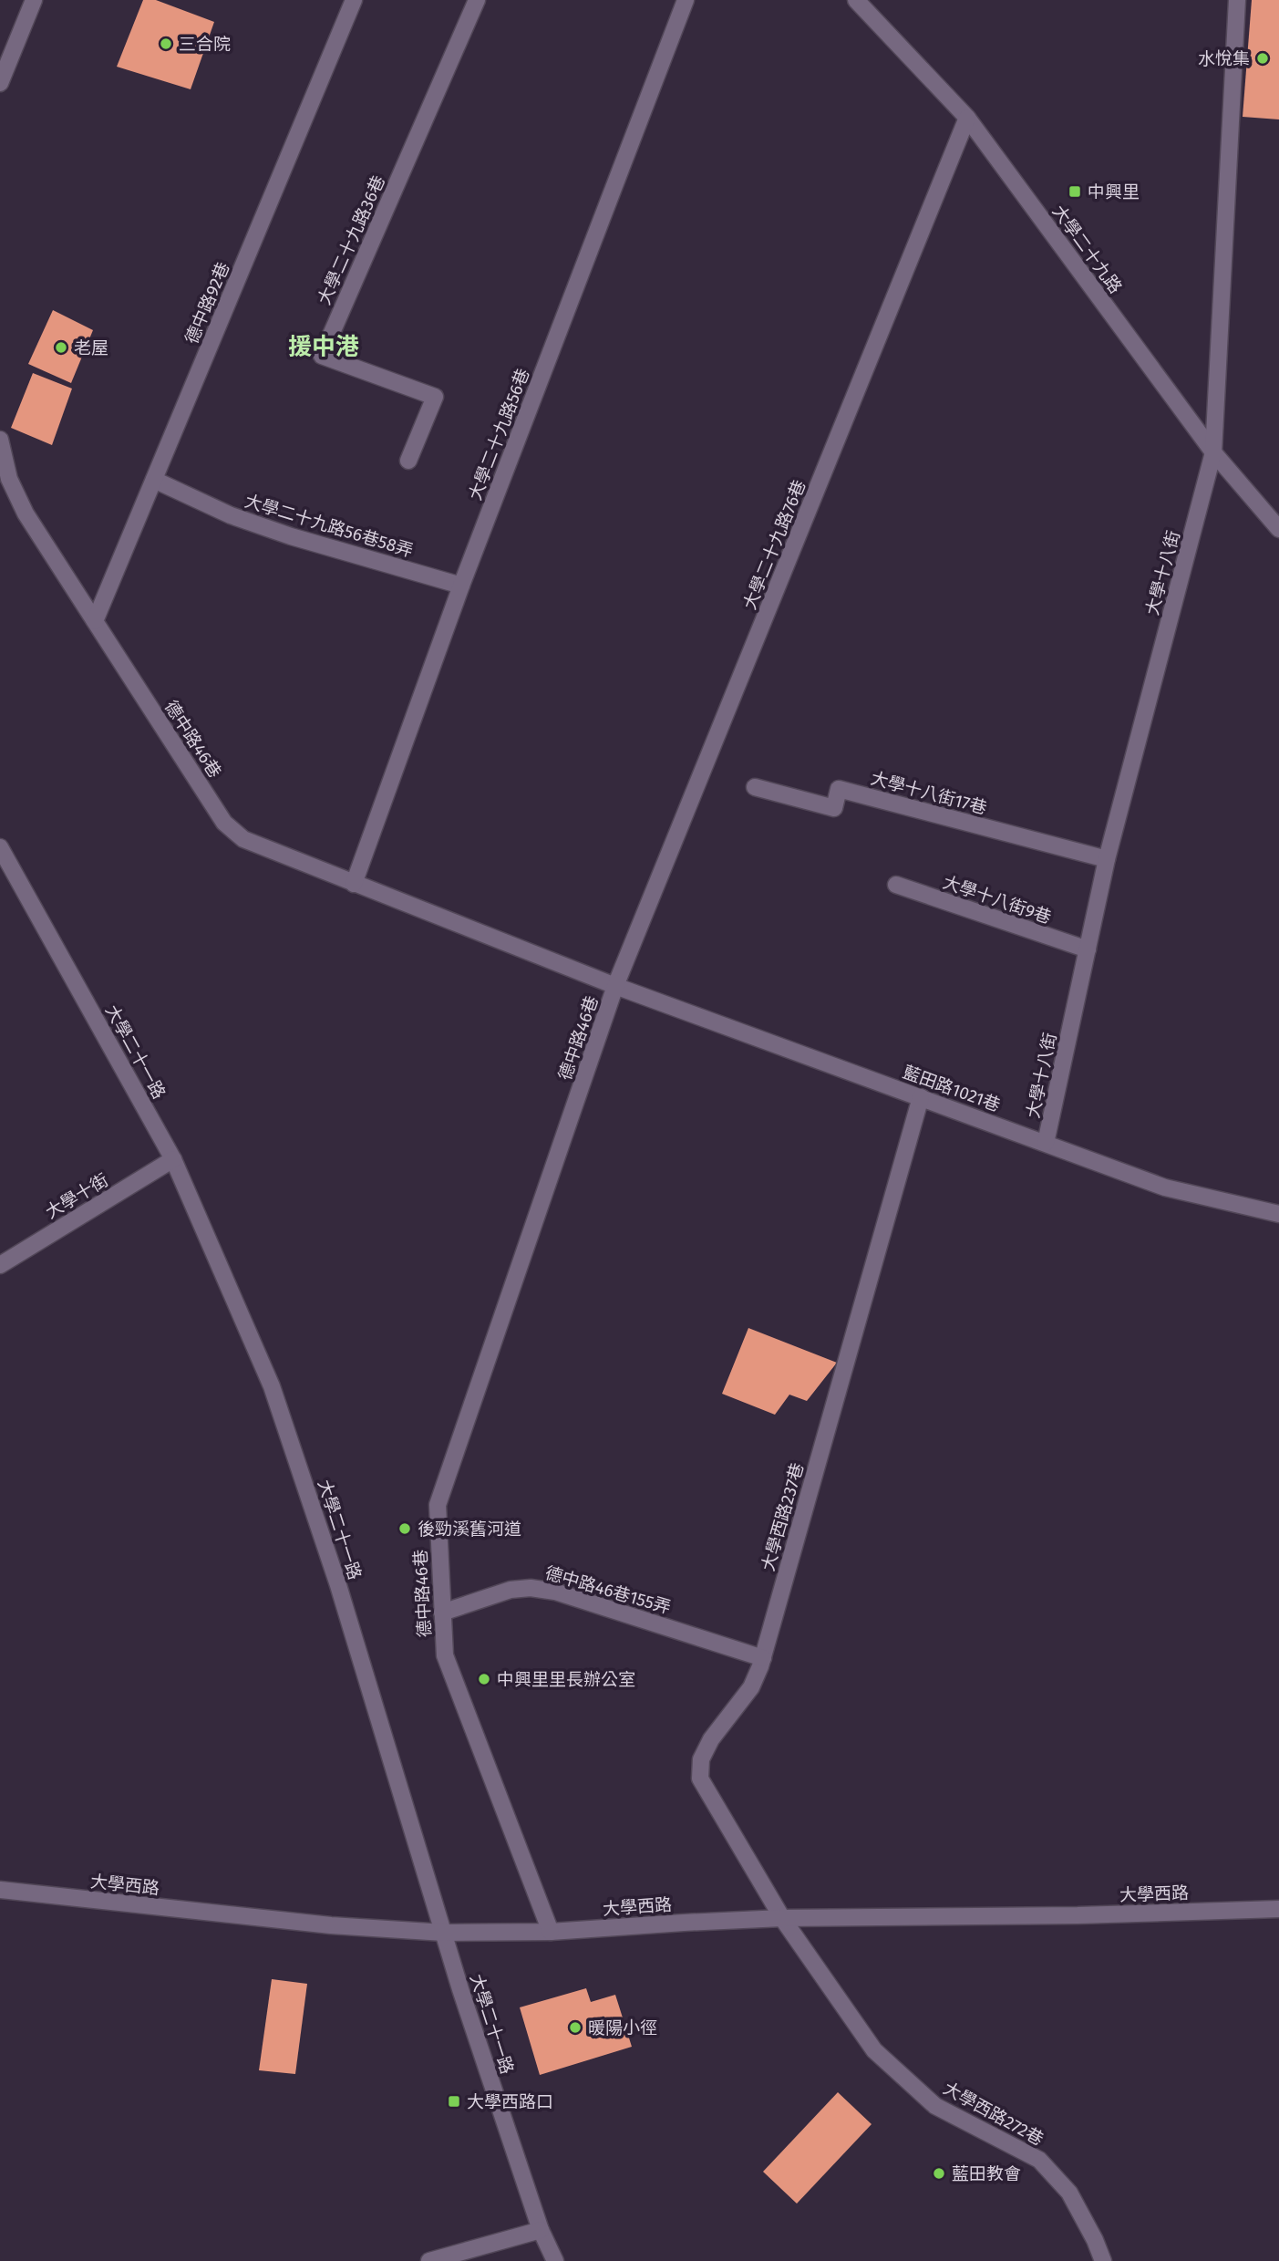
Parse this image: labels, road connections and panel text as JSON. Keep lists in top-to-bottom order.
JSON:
{
  "streets": {
    "street": [
      "大學二十九路36巷",
      "大學二十九路",
      "德中路92巷",
      "大學二十九路56巷",
      "大學二十九路56巷58弄",
      "大學二十九路76巷",
      "大學十八街",
      "德中路46巷",
      "大學十八街17巷",
      "大學十八街9巷",
      "大學二十一路",
      "藍田路1021巷",
      "大學十街",
      "大學西路237巷",
      "德中路46巷155弄",
      "大學西路",
      "大學西路272巷"
    ]
  },
  "crossings": [
    ["大學二十九路", "大學二十九路76巷"],
    ["大學二十九路", "大學十八街"],
    ["德中路92巷", "大學二十九路56巷58弄"],
    ["德中路92巷", "德中路46巷"],
    ["大學二十九路56巷", "大學二十九路56巷58弄"],
    ["大學二十九路56巷", "德中路46巷"],
    ["大學二十九路76巷", "德中路46巷"],
    ["大學二十九路76巷", "藍田路1021巷"],
    ["大學十八街", "大學十八街17巷"],
    ["大學十八街", "大學十八街9巷"],
    ["大學十八街", "藍田路1021巷"],
    ["德中路46巷", "藍田路1021巷"],
    ["德中路46巷", "德中路46巷155弄"],
    ["德中路46巷", "大學西路"],
    ["大學二十一路", "大學十街"],
    ["大學二十一路", "大學西路"],
    ["藍田路1021巷", "大學西路237巷"],
    ["大學西路237巷", "德中路46巷155弄"],
    ["大學西路237巷", "大學西路"],
    ["大學西路237巷", "大學西路272巷"],
    ["大學西路", "大學西路272巷"]
  ],
  "districts": ["援中港"],
  "places": {
    "other": [
      "三合院",
      "水悅集",
      "老屋",
      "後勁溪舊河道",
      "中興里里長辦公室",
      "暖陽小徑",
      "藍田教會"
    ],
    "transit": ["中興里", "大學西路口"]
  }
}
